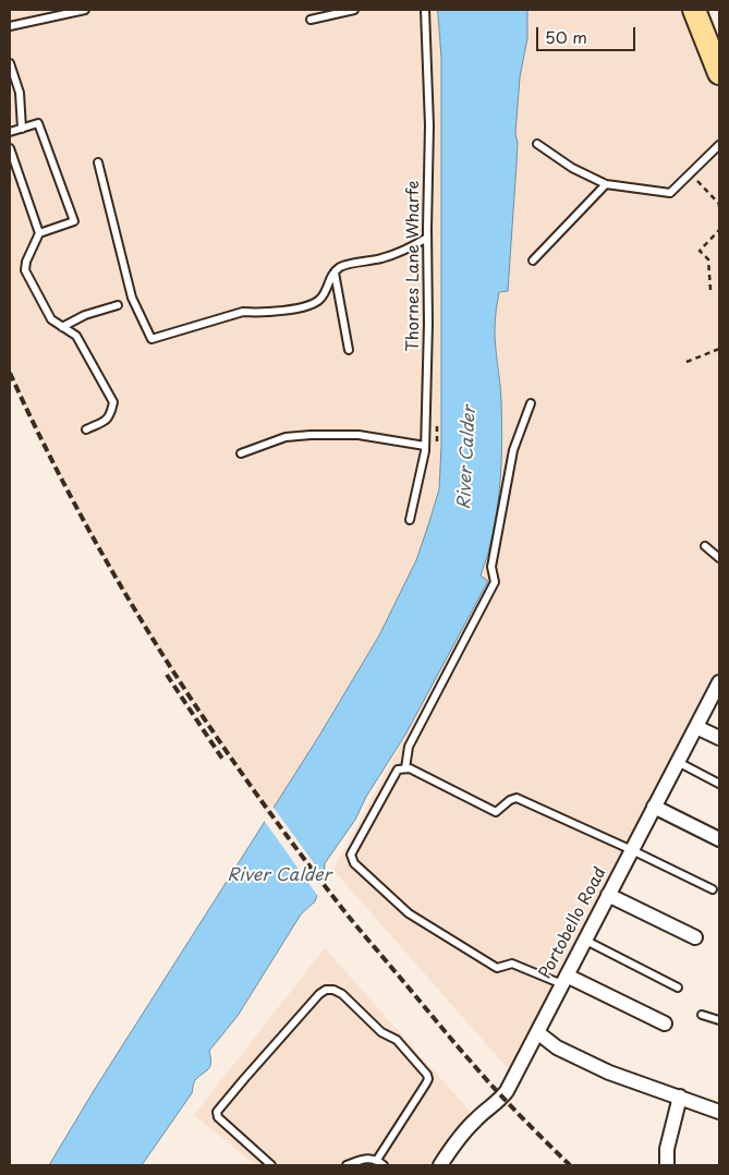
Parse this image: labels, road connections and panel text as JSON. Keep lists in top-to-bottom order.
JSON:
{
  "streets": {
    "street": ["Portobello Road"],
    "lane": ["Thornes Lane Wharfe"]
  },
  "water": ["River Calder"],
  "scale_bar": "50 m"
}
